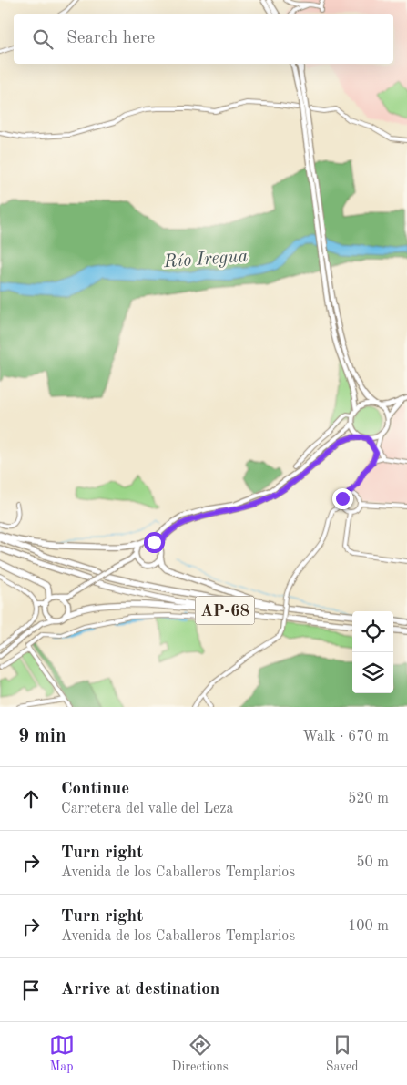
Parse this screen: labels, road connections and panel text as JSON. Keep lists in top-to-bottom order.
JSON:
{
  "streets": {
    "highway": ["AP-68"]
  },
  "water": ["Río Iregua"],
  "page": {
    "search": "Search here",
    "heading": ["9 min", "Walk · 670 m"],
    "list": [
      ["Continue", "Carretera del valle del Leza", "520 m"],
      ["Turn right", "Avenida de los Caballeros Templarios", "50 m"],
      ["Turn right", "Avenida de los Caballeros Templarios", "100 m"],
      "Arrive at destination"
    ],
    "nav": ["Map", "Directions", "Saved"]
  }
}
